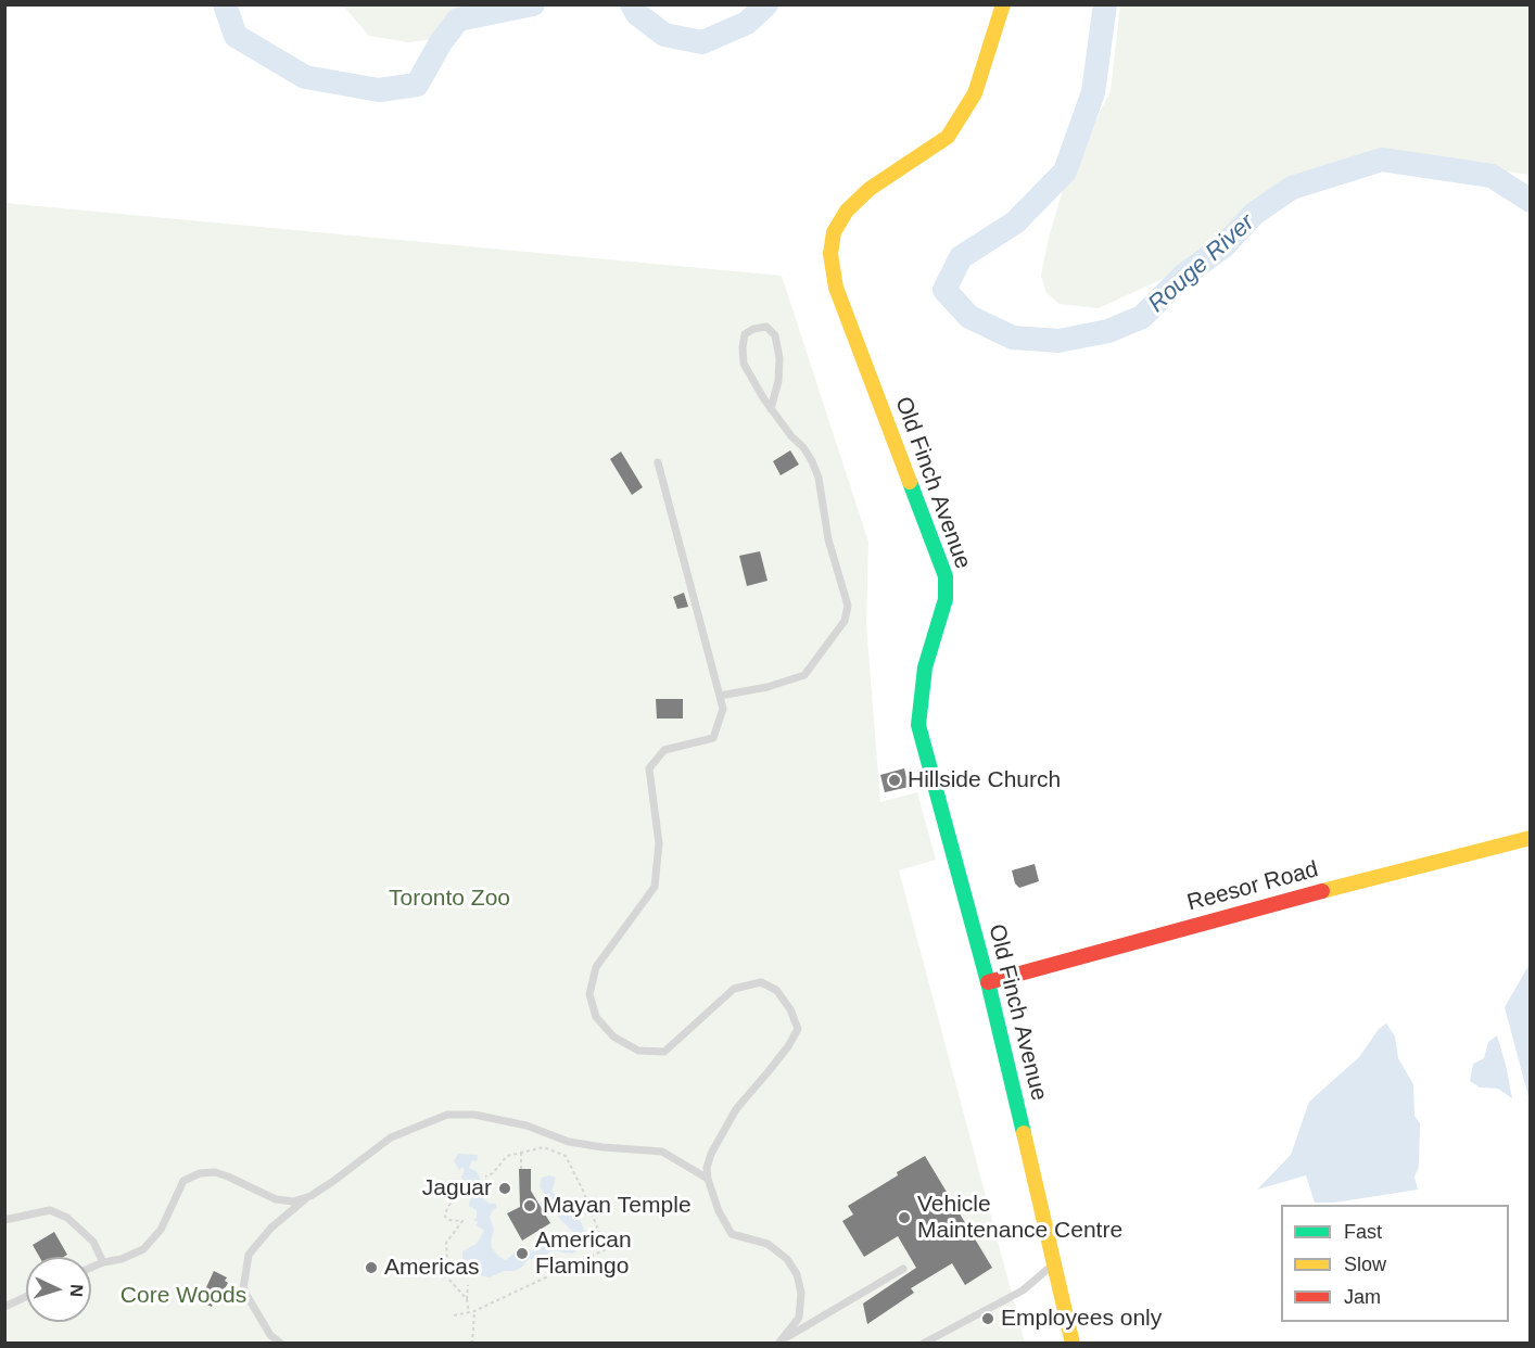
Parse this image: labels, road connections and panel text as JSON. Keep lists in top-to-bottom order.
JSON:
{
  "streets": {
    "street": ["Old Finch Avenue", "Reesor Road"]
  },
  "crossings": [
    ["Old Finch Avenue", "Reesor Road"]
  ],
  "water": ["Rouge River"],
  "parks": ["Toronto Zoo", "Core Woods"],
  "places": [
    "Hillside Church",
    "Jaguar",
    "Mayan Temple",
    "Vehicle Maintenance Centre",
    "American Flamingo",
    "Americas",
    "Employees only"
  ],
  "legend": ["Fast", "Slow", "Jam"],
  "north": "right"
}
